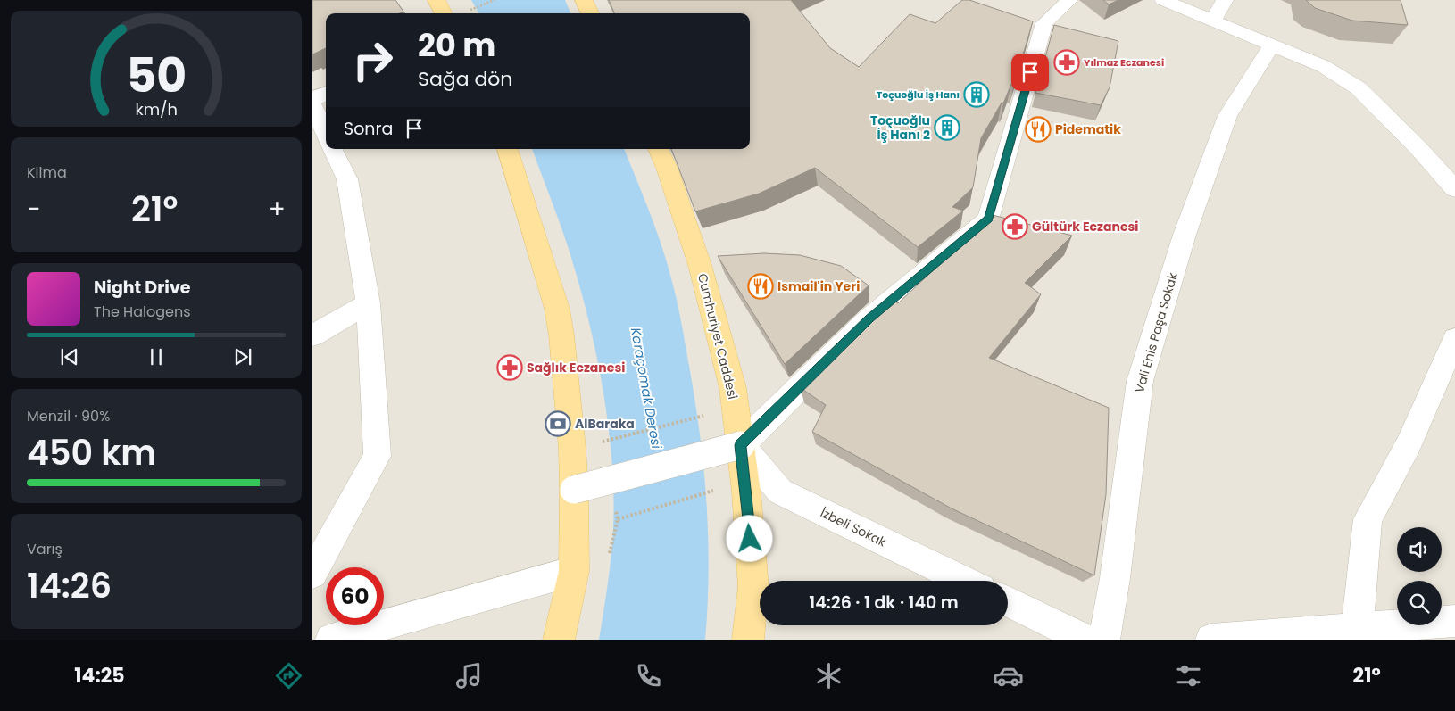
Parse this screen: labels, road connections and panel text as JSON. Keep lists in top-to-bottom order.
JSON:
{
  "streets": {
    "main road": ["Cumhuriyet Caddesi"],
    "street": ["Vali Enis Paşa Sokak", "İzbeli Sokak"]
  },
  "crossings": [
    ["Cumhuriyet Caddesi", "İzbeli Sokak"]
  ],
  "water": ["Karaçomak Deresi"],
  "places": {
    "pharmacy": ["Yılmaz Eczanesi", "Gültürk Eczanesi", "Sağlık Eczanesi"],
    "building": ["Toçuoğlu İş Hanı", "Toçuoğlu İş Hanı 2"],
    "restaurant": ["Pidematik", "Ismail'in Yeri"],
    "bank": ["AlBaraka"]
  },
  "page": {
    "turn": ["20 m", "Sağa dön"],
    "then": "Sonra",
    "tile": [
      "Klima",
      ["Menzil · 90%", "450 km"],
      ["Varış", "14:26"]
    ],
    "heat": ["−", "21°", "+"],
    "song": ["Night Drive", "The Halogens"],
    "limit": "60",
    "trip": "14:26 · 1 dk · 140 m",
    "tabs": ["14:25", "21°"],
    "gauge": ["50", "km/h"]
  }
}
